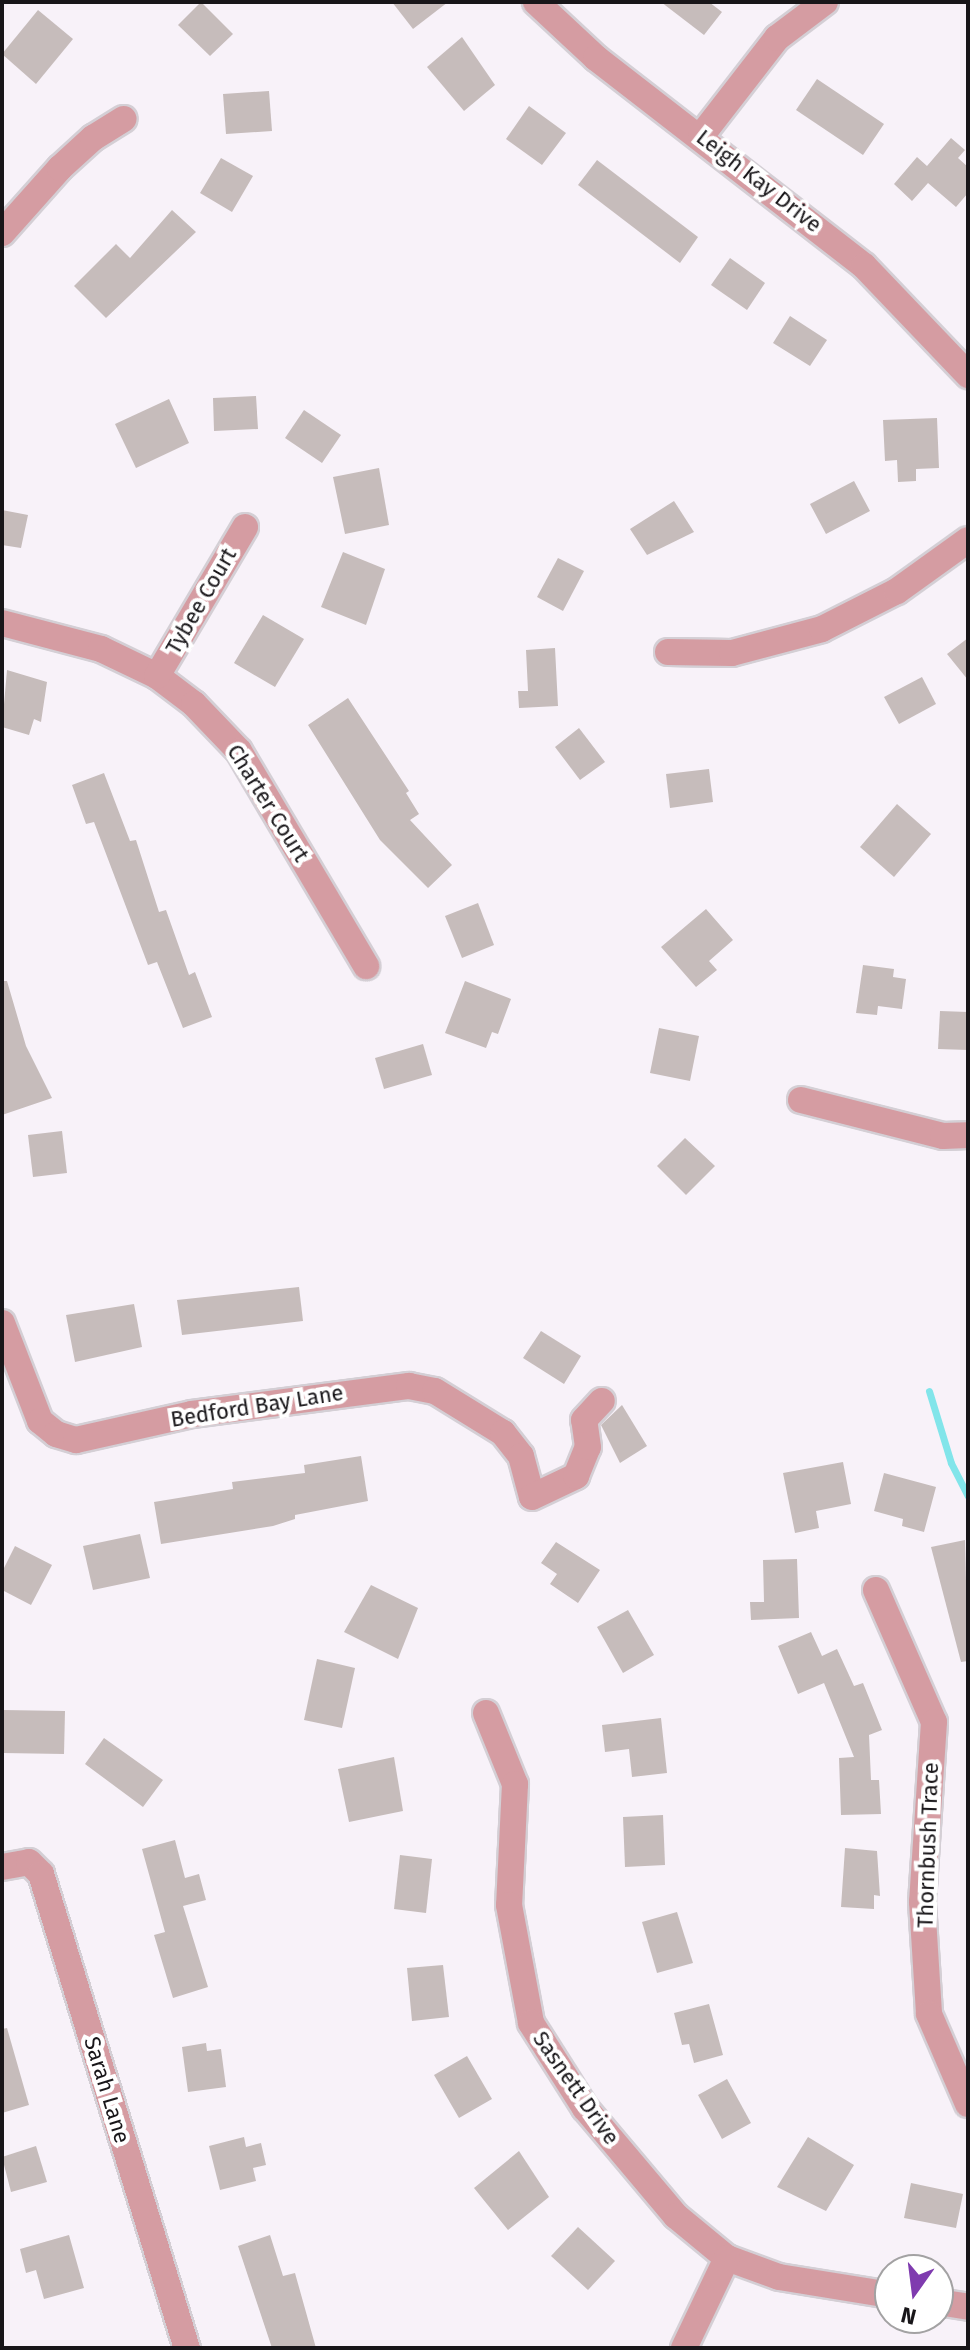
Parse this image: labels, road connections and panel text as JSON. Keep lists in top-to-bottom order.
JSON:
{
  "streets": {
    "street": [
      "Leigh Kay Drive",
      "Tybee Court",
      "Charter Court",
      "Bedford Bay Lane",
      "Thornbush Trace",
      "Sasnett Drive",
      "Sarah Lane"
    ]
  },
  "crossings": [
    ["Tybee Court", "Charter Court"]
  ],
  "north": "bottom"
}
